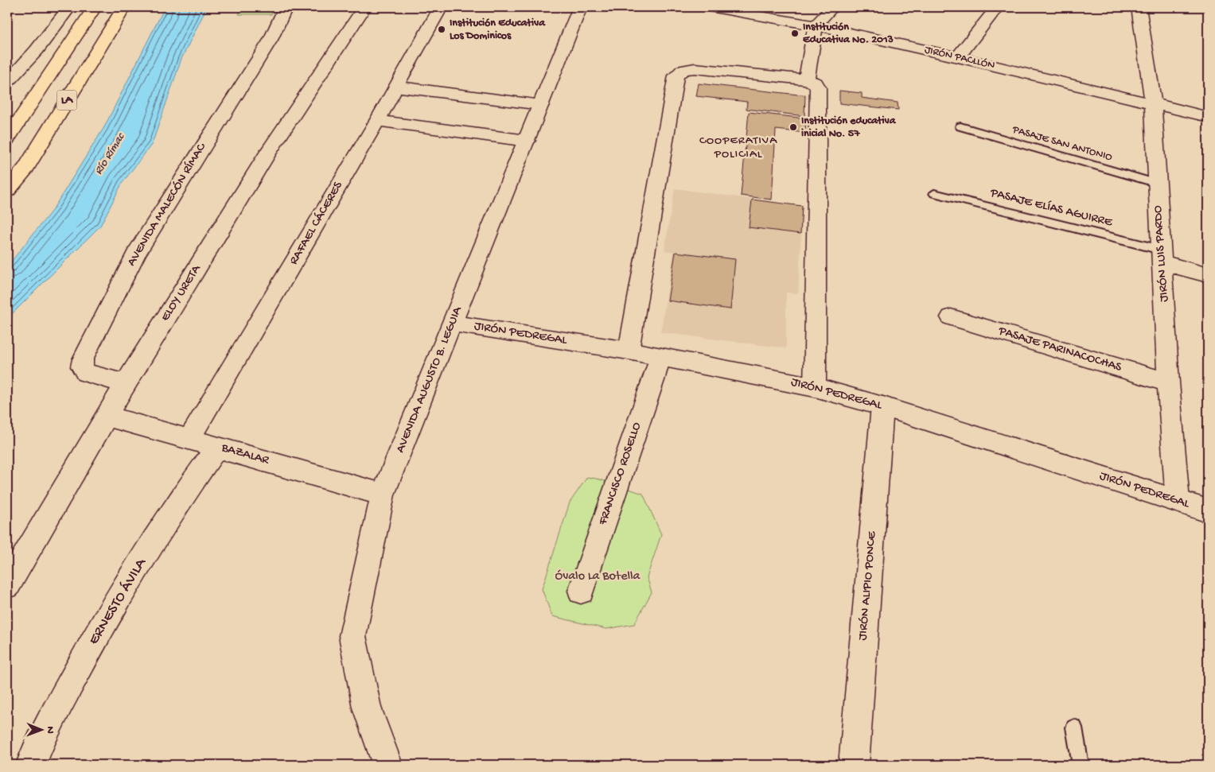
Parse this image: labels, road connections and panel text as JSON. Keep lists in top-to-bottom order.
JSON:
{
  "streets": {
    "highway": ["LA"],
    "street": [
      "JIRÓN PACLLÓN",
      "AVENIDA MALECÓN RÍMAC",
      "RAFAEL CÁCERES",
      "JIRÓN LUIS PARDO",
      "ELOY URETA",
      "JIRÓN PEDREGAL",
      "PASAJE PARINACOCHAS",
      "AVENIDA AUGUSTO B. LEGUIA",
      "BAZALAR",
      "FRANCISCO ROSELLO",
      "JIRÓN ALIPIO PONCE",
      "ERNESTO ÁVILA"
    ],
    "lane": ["PASAJE SAN ANTONIO", "PASAJE ELÍAS AGUIRRE"]
  },
  "crossings": [
    ["JIRÓN PACLLÓN", "JIRÓN LUIS PARDO"],
    ["PASAJE SAN ANTONIO", "JIRÓN LUIS PARDO"],
    ["AVENIDA MALECÓN RÍMAC", "ELOY URETA"],
    ["PASAJE ELÍAS AGUIRRE", "JIRÓN LUIS PARDO"],
    ["RAFAEL CÁCERES", "BAZALAR"],
    ["JIRÓN LUIS PARDO", "JIRÓN PEDREGAL"],
    ["JIRÓN LUIS PARDO", "PASAJE PARINACOCHAS"],
    ["ELOY URETA", "BAZALAR"],
    ["JIRÓN PEDREGAL", "AVENIDA AUGUSTO B. LEGUIA"],
    ["JIRÓN PEDREGAL", "FRANCISCO ROSELLO"],
    ["JIRÓN PEDREGAL", "JIRÓN ALIPIO PONCE"],
    ["AVENIDA AUGUSTO B. LEGUIA", "BAZALAR"],
    ["BAZALAR", "ERNESTO ÁVILA"]
  ],
  "districts": ["COOPERATIVA POLICIAL"],
  "water": ["Río Rímac"],
  "parks": ["Óvalo La Botella"],
  "places": ["Institución Educativa Los Dominicos", "Institución Educativa No. 2013", "Institución educativa inicial No. 57"],
  "north": "right"
}
